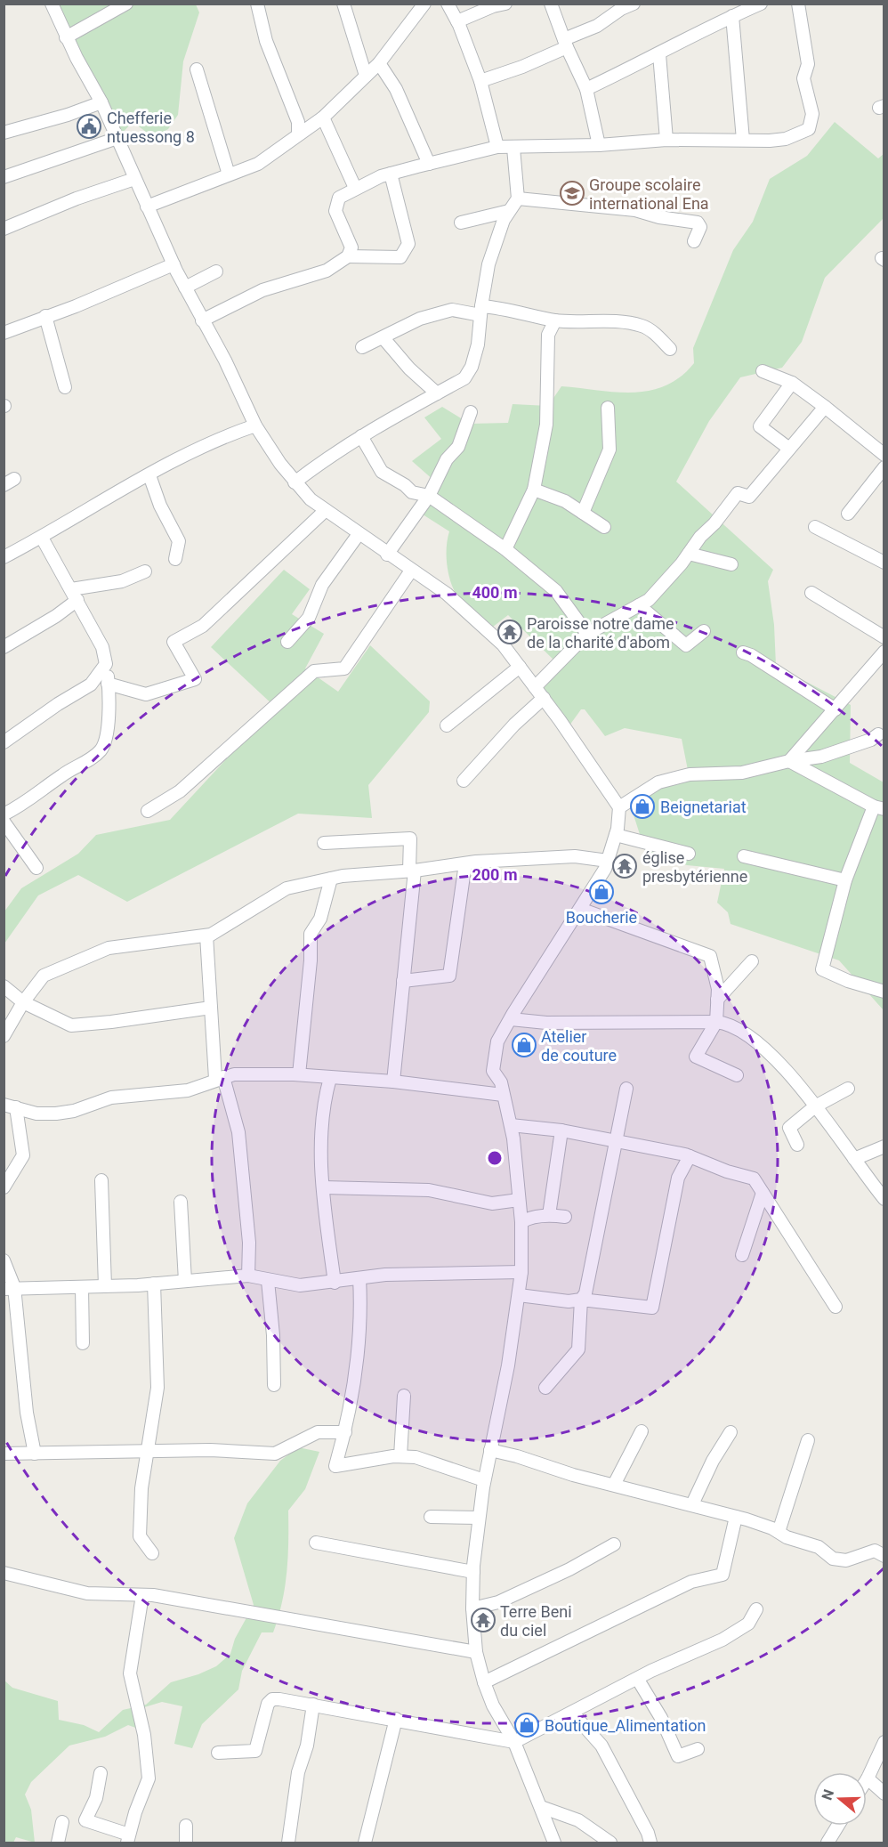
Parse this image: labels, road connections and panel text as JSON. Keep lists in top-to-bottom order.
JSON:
{
  "places": {
    "public building": ["Chefferie ntuessong 8"],
    "school or university": ["Groupe scolaire international Ena"],
    "temple": ["Paroisse notre dame de la charité d'abom", "église presbytérienne", "Terre Beni du ciel"],
    "shop": [
      "Beignetariat",
      "Boucherie",
      "Atelier de couture",
      "Boutique_Alimentation"
    ]
  },
  "north": "left",
  "rings": ["400 m", "200 m"]
}
